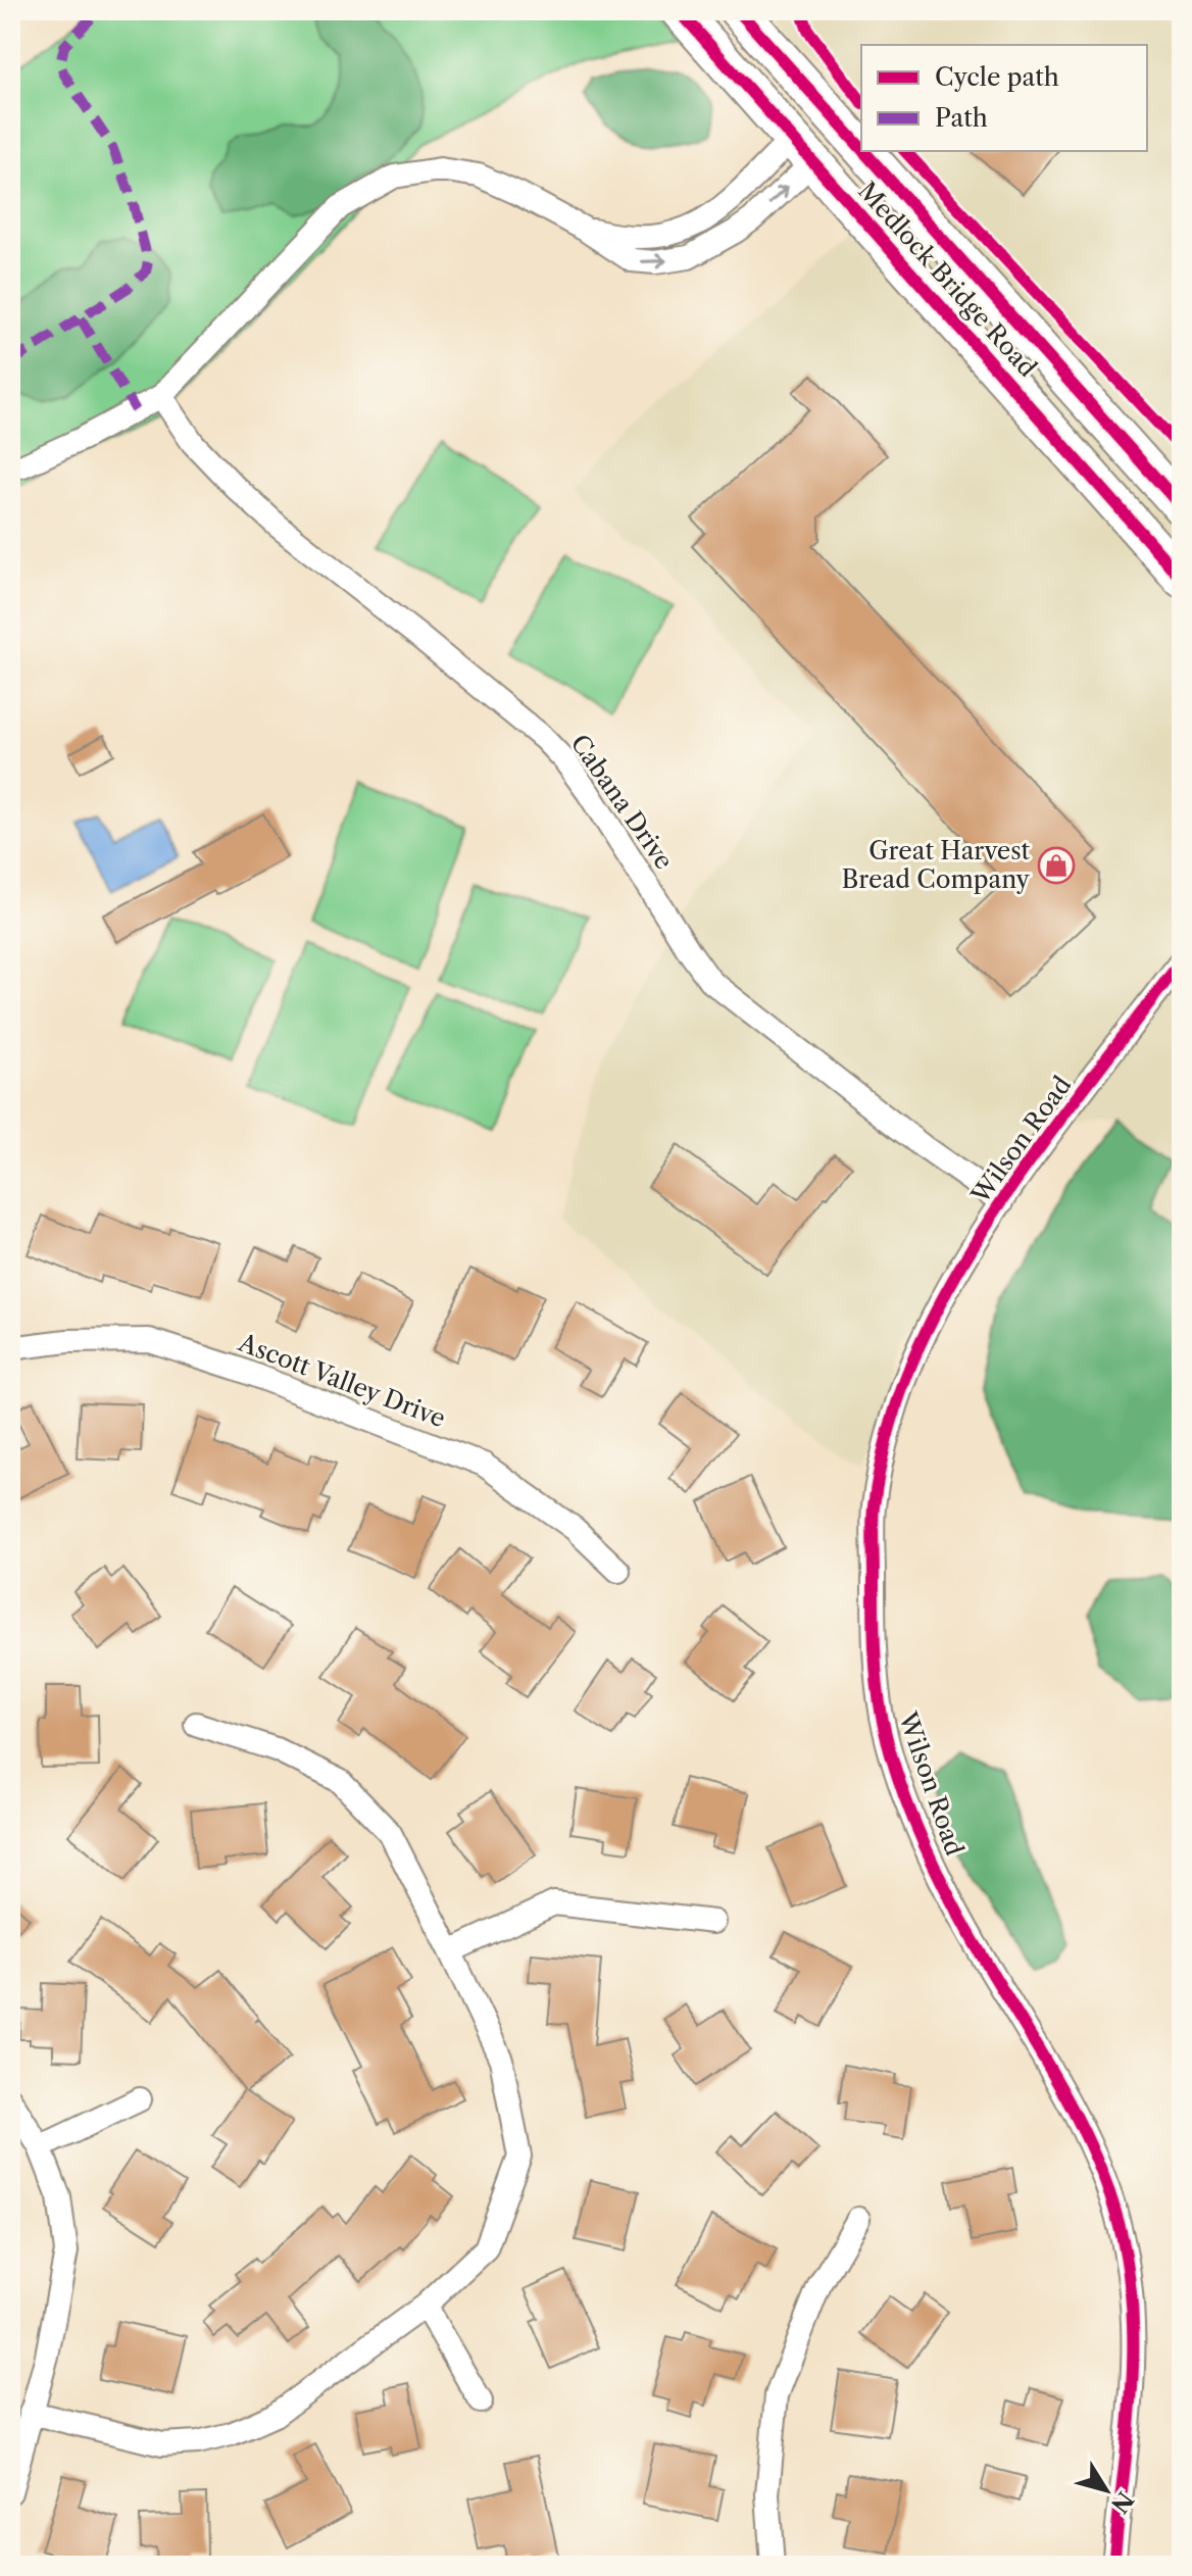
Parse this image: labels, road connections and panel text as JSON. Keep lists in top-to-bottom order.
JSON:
{
  "streets": {
    "highway": ["Medlock Bridge Road"],
    "street": ["Cabana Drive", "Wilson Road", "Ascott Valley Drive"]
  },
  "crossings": [
    ["Cabana Drive", "Wilson Road"]
  ],
  "places": {
    "shop": ["Great Harvest Bread Company"]
  },
  "legend": ["Cycle path", "Path"],
  "north": "bottom right"
}
